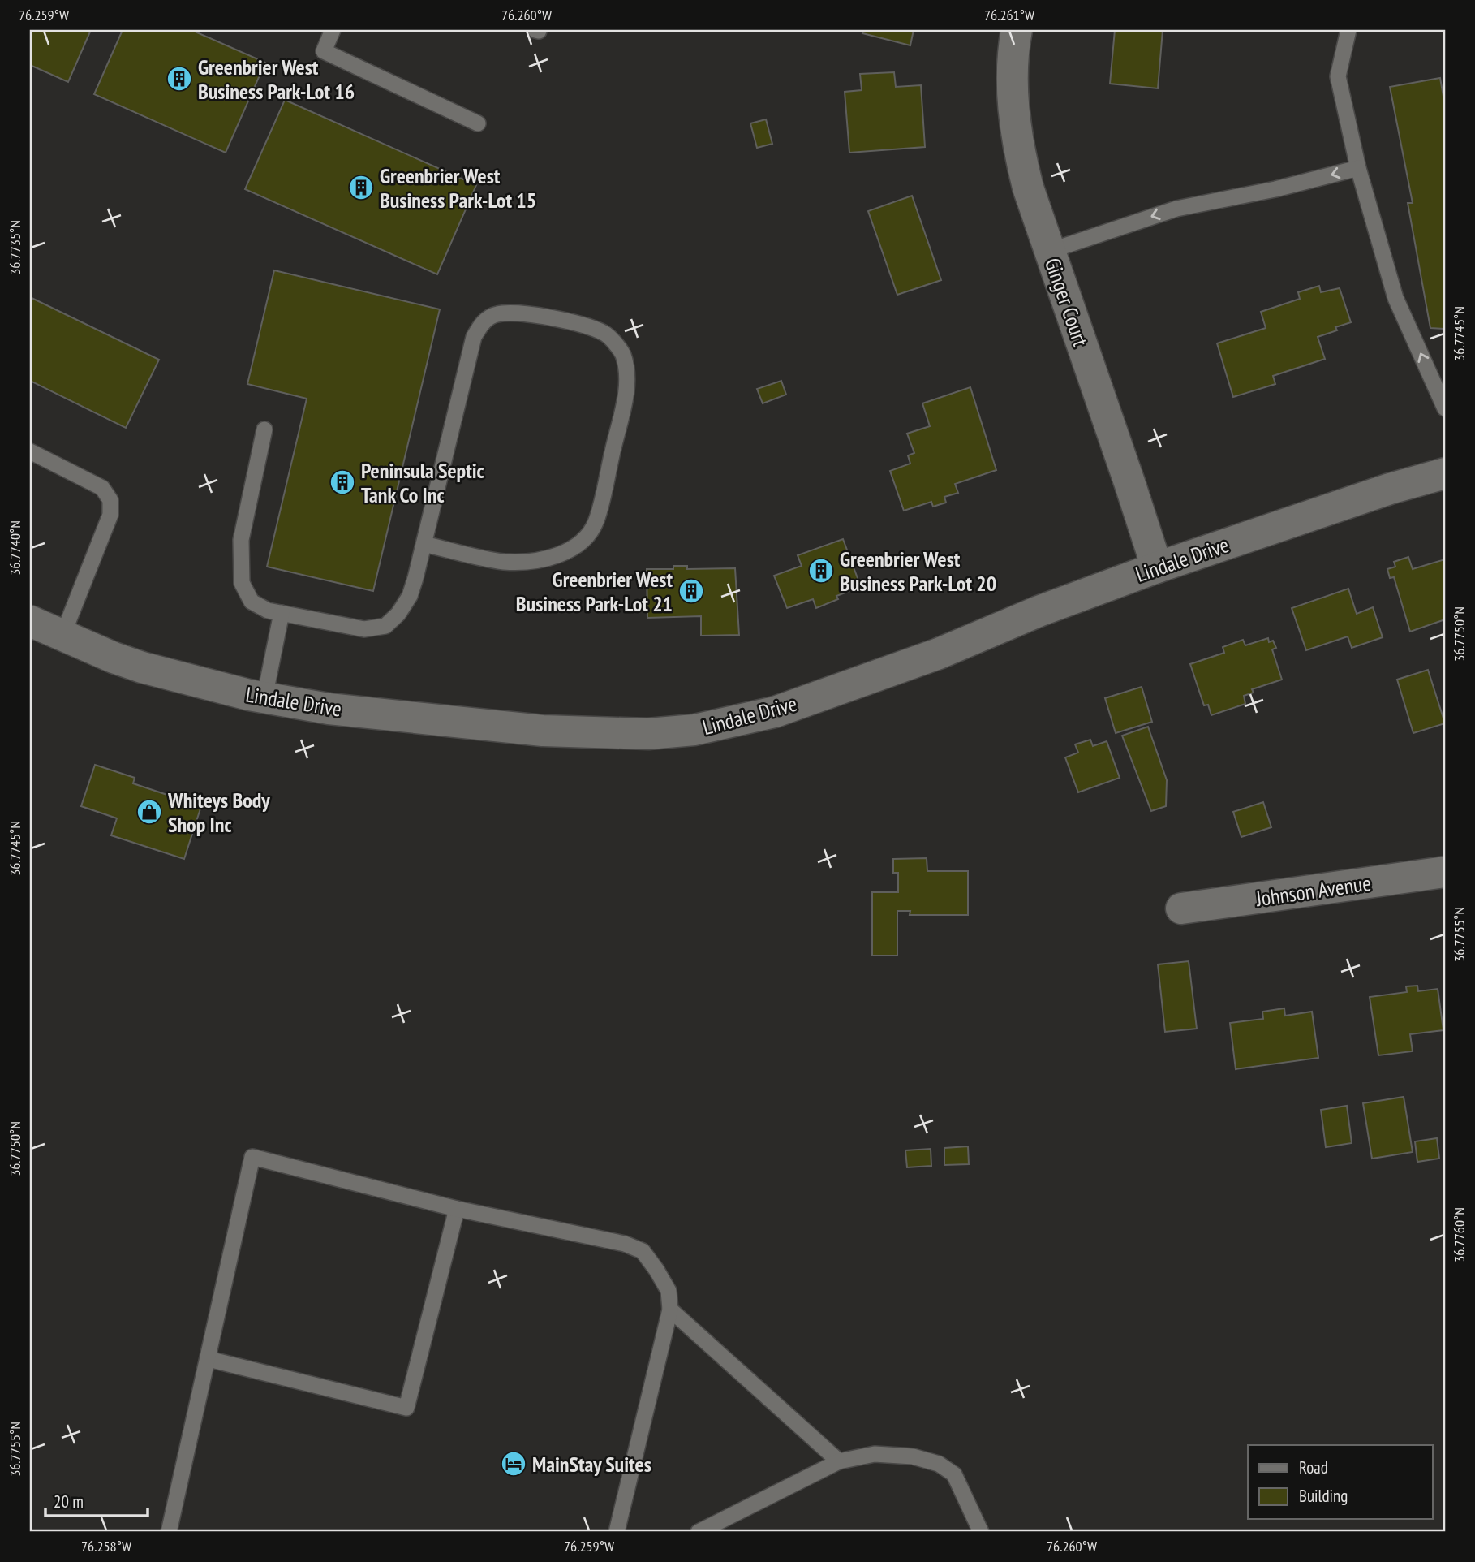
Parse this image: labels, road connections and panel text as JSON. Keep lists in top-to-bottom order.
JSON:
{
  "streets": {
    "street": ["Ginger Court", "Lindale Drive", "Johnson Avenue"]
  },
  "crossings": [
    ["Ginger Court", "Lindale Drive"]
  ],
  "places": {
    "building": [
      "Greenbrier West Business Park-Lot 16",
      "Greenbrier West Business Park-Lot 15",
      "Peninsula Septic Tank Co Inc",
      "Greenbrier West Business Park-Lot 20",
      "Greenbrier West Business Park-Lot 21"
    ],
    "shop": ["Whiteys Body Shop Inc"],
    "hotel": ["MainStay Suites"]
  },
  "legend": ["Road", "Building"],
  "scale_bar": "20 m",
  "coordinates": [
    "76.259°W",
    "76.260°W",
    "76.261°W",
    "36.7735°N",
    "36.7745°N",
    "36.7740°N",
    "36.7750°N",
    "36.7755°N",
    "36.7760°N",
    "76.258°W"
  ]
}
